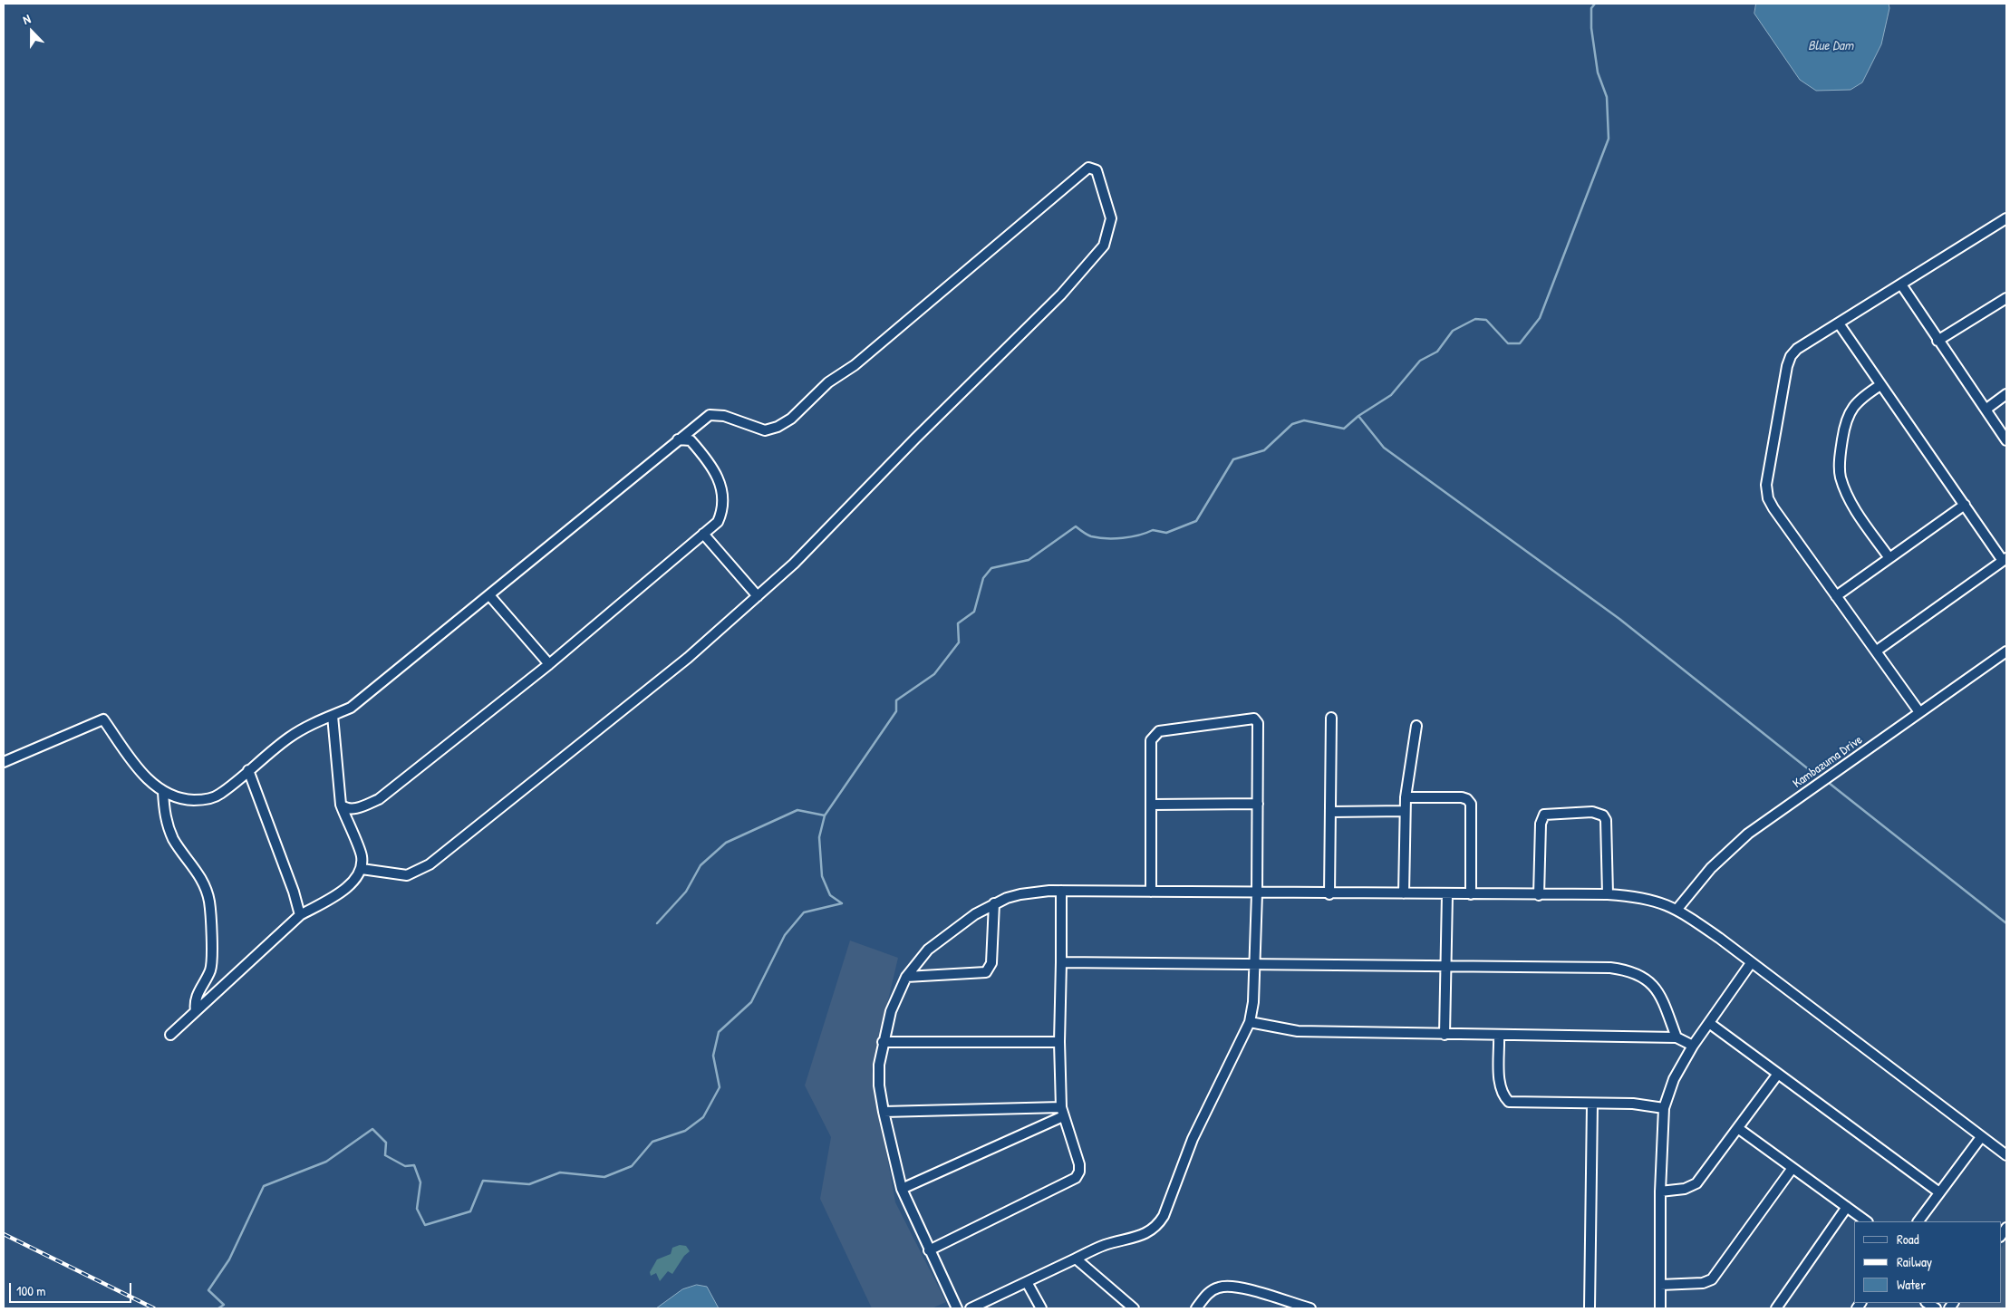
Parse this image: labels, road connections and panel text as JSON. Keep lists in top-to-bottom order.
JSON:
{
  "streets": {
    "street": ["Kambazuma Drive"]
  },
  "water": ["Blue Dam"],
  "legend": ["Road", "Railway", "Water"],
  "scale_bar": "100 m",
  "north": "top"
}
